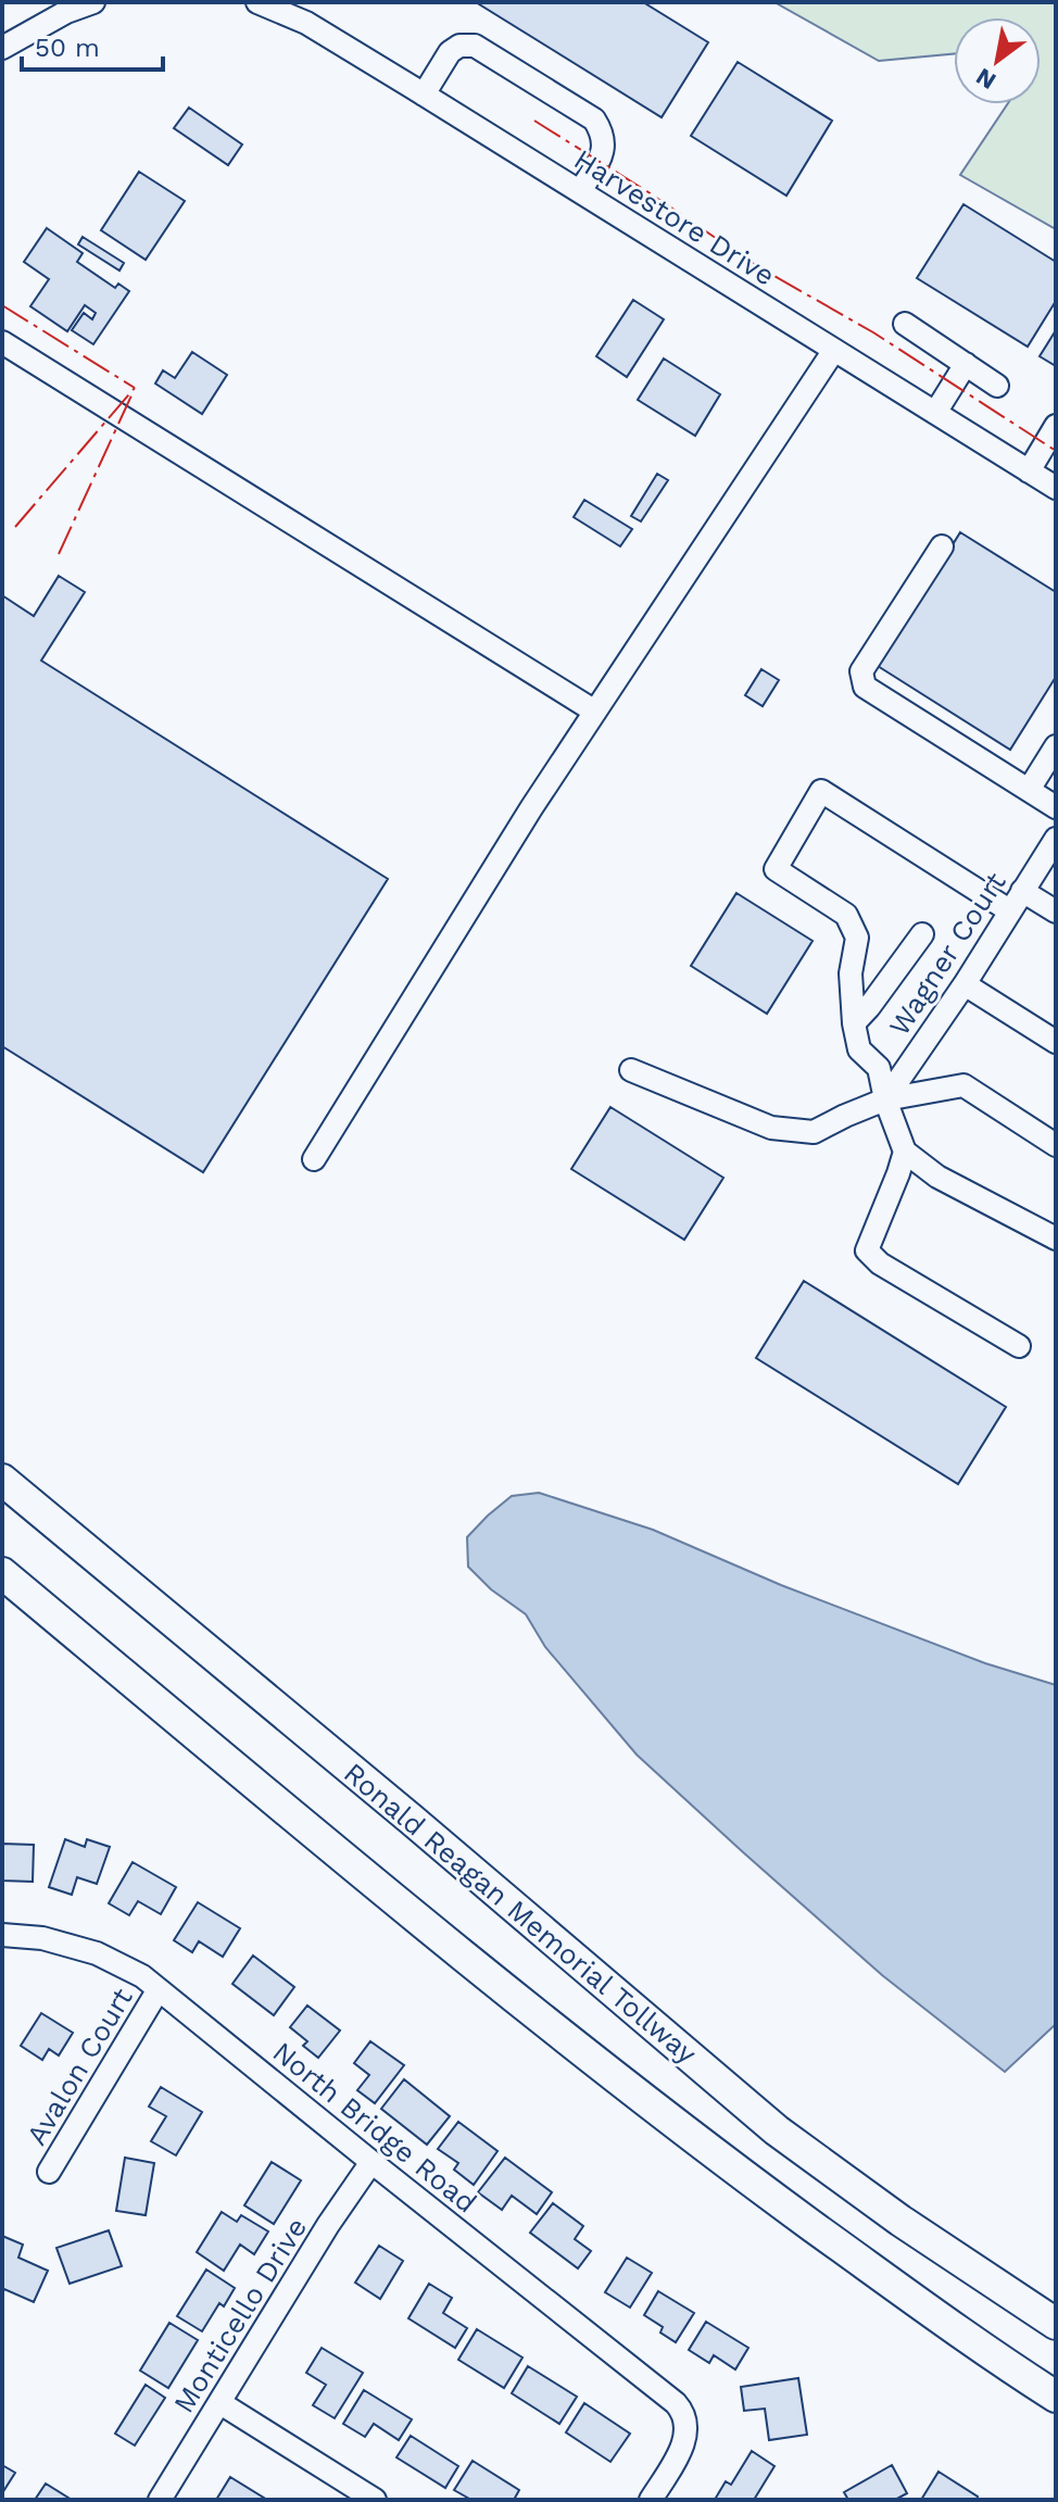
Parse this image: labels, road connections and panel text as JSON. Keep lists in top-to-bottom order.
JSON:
{
  "streets": {
    "highway": ["Ronald Reagan Memorial Tollway"],
    "street": [
      "Harvestore Drive",
      "Wagner Court",
      "Avalon Court",
      "North Bridge Road",
      "Monticello Drive"
    ]
  },
  "crossings": [
    ["Avalon Court", "North Bridge Road"],
    ["North Bridge Road", "Monticello Drive"]
  ],
  "scale_bar": "50 m",
  "north": "bottom left"
}
